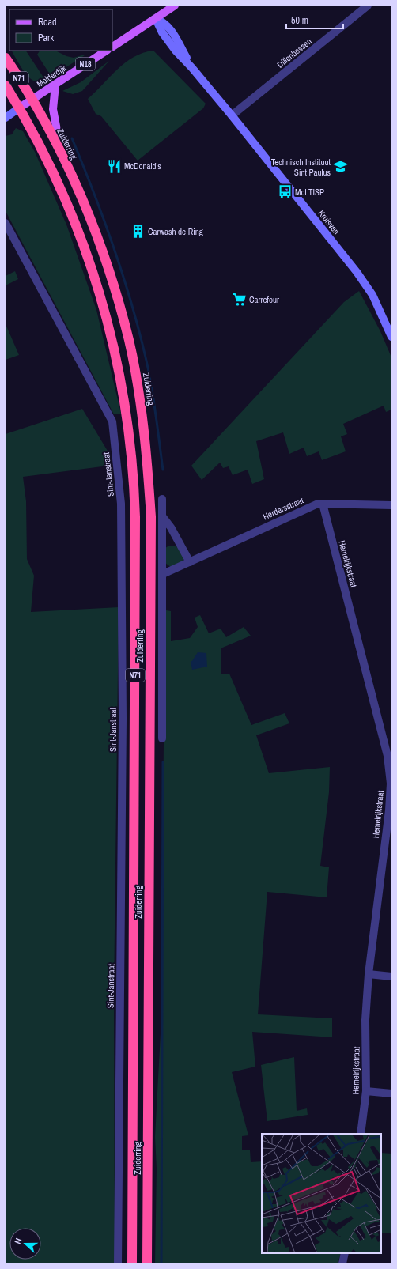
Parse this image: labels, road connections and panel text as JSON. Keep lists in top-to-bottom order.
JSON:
{
  "streets": {
    "highway": ["N71", "Zuiderring"],
    "main road": ["N18", "Molderdijk"],
    "street": [
      "Dillenbossen",
      "Kruisven",
      "Sint-Janstraat",
      "Herdersstraat",
      "Hemelrijkstraat"
    ]
  },
  "crossings": [
    ["Dillenbossen", "Kruisven"],
    ["Molderdijk", "Zuiderring"],
    ["Herdersstraat", "Hemelrijkstraat"]
  ],
  "places": {
    "restaurant": ["McDonald's"],
    "school or university": ["Technisch Instituut Sint Paulus"],
    "bus stop": ["Mol TISP"],
    "building": ["Carwash de Ring"],
    "supermarket": ["Carrefour"]
  },
  "legend": ["Road", "Park"],
  "scale_bar": "50 m",
  "north": "left"
}
